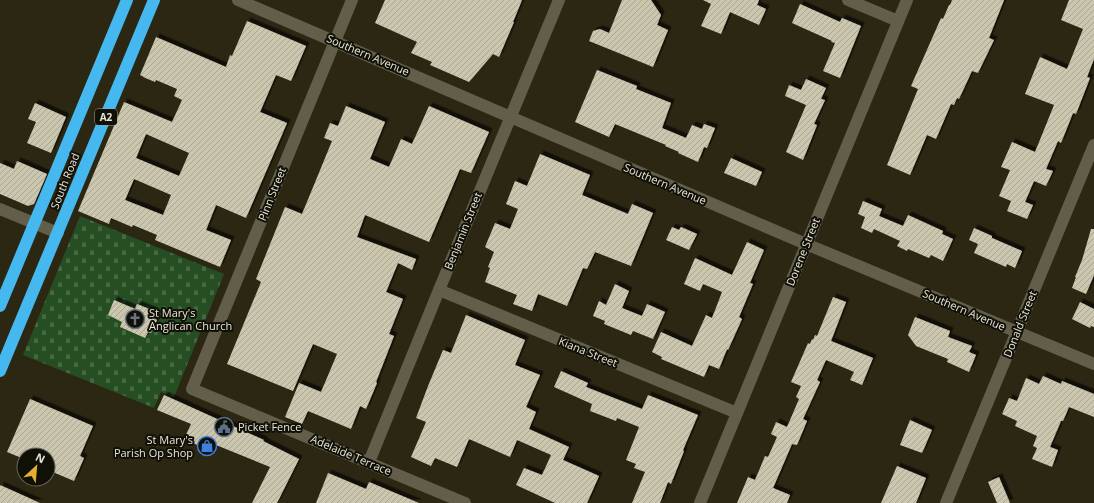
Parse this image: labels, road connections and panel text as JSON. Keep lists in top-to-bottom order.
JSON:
{
  "streets": {
    "highway": ["A2", "South Road"],
    "street": [
      "Southern Avenue",
      "Pinn Street",
      "Benjamin Street",
      "Dorene Street",
      "Donald Street",
      "Kiana Street",
      "Adelaide Terrace"
    ]
  },
  "crossings": [
    ["Southern Avenue", "Pinn Street"],
    ["Southern Avenue", "Benjamin Street"],
    ["Southern Avenue", "Dorene Street"],
    ["Southern Avenue", "Donald Street"],
    ["Pinn Street", "Adelaide Terrace"],
    ["Benjamin Street", "Kiana Street"],
    ["Benjamin Street", "Adelaide Terrace"],
    ["Dorene Street", "Kiana Street"]
  ],
  "places": {
    "church": ["St Mary's Anglican Church"],
    "public building": ["Picket Fence"],
    "shop": ["St Mary's Parish Op Shop"]
  },
  "north": "top right"
}
